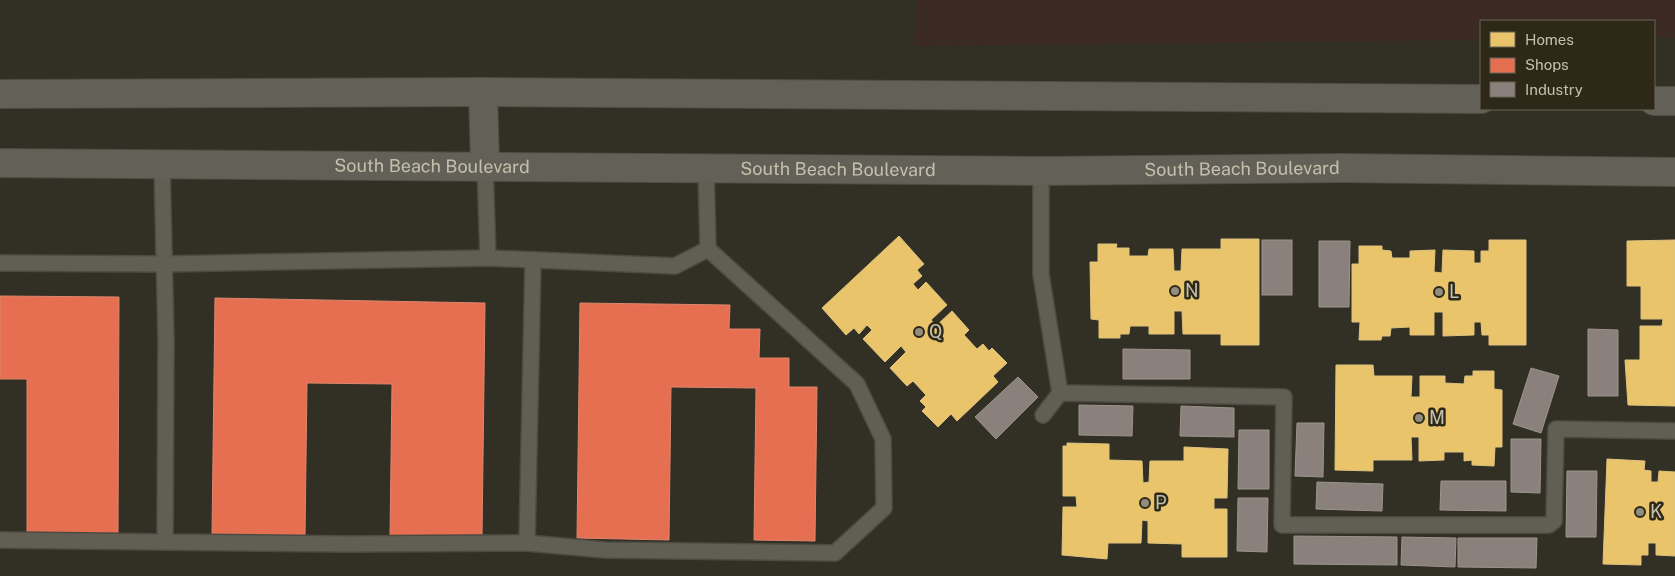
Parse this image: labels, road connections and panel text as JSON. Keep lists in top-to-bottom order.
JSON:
{
  "streets": {
    "main road": ["South Beach Boulevard"]
  },
  "places": [
    "N",
    "L",
    "Q",
    "M",
    "P",
    "K"
  ],
  "legend": ["Homes", "Shops", "Industry"]
}
